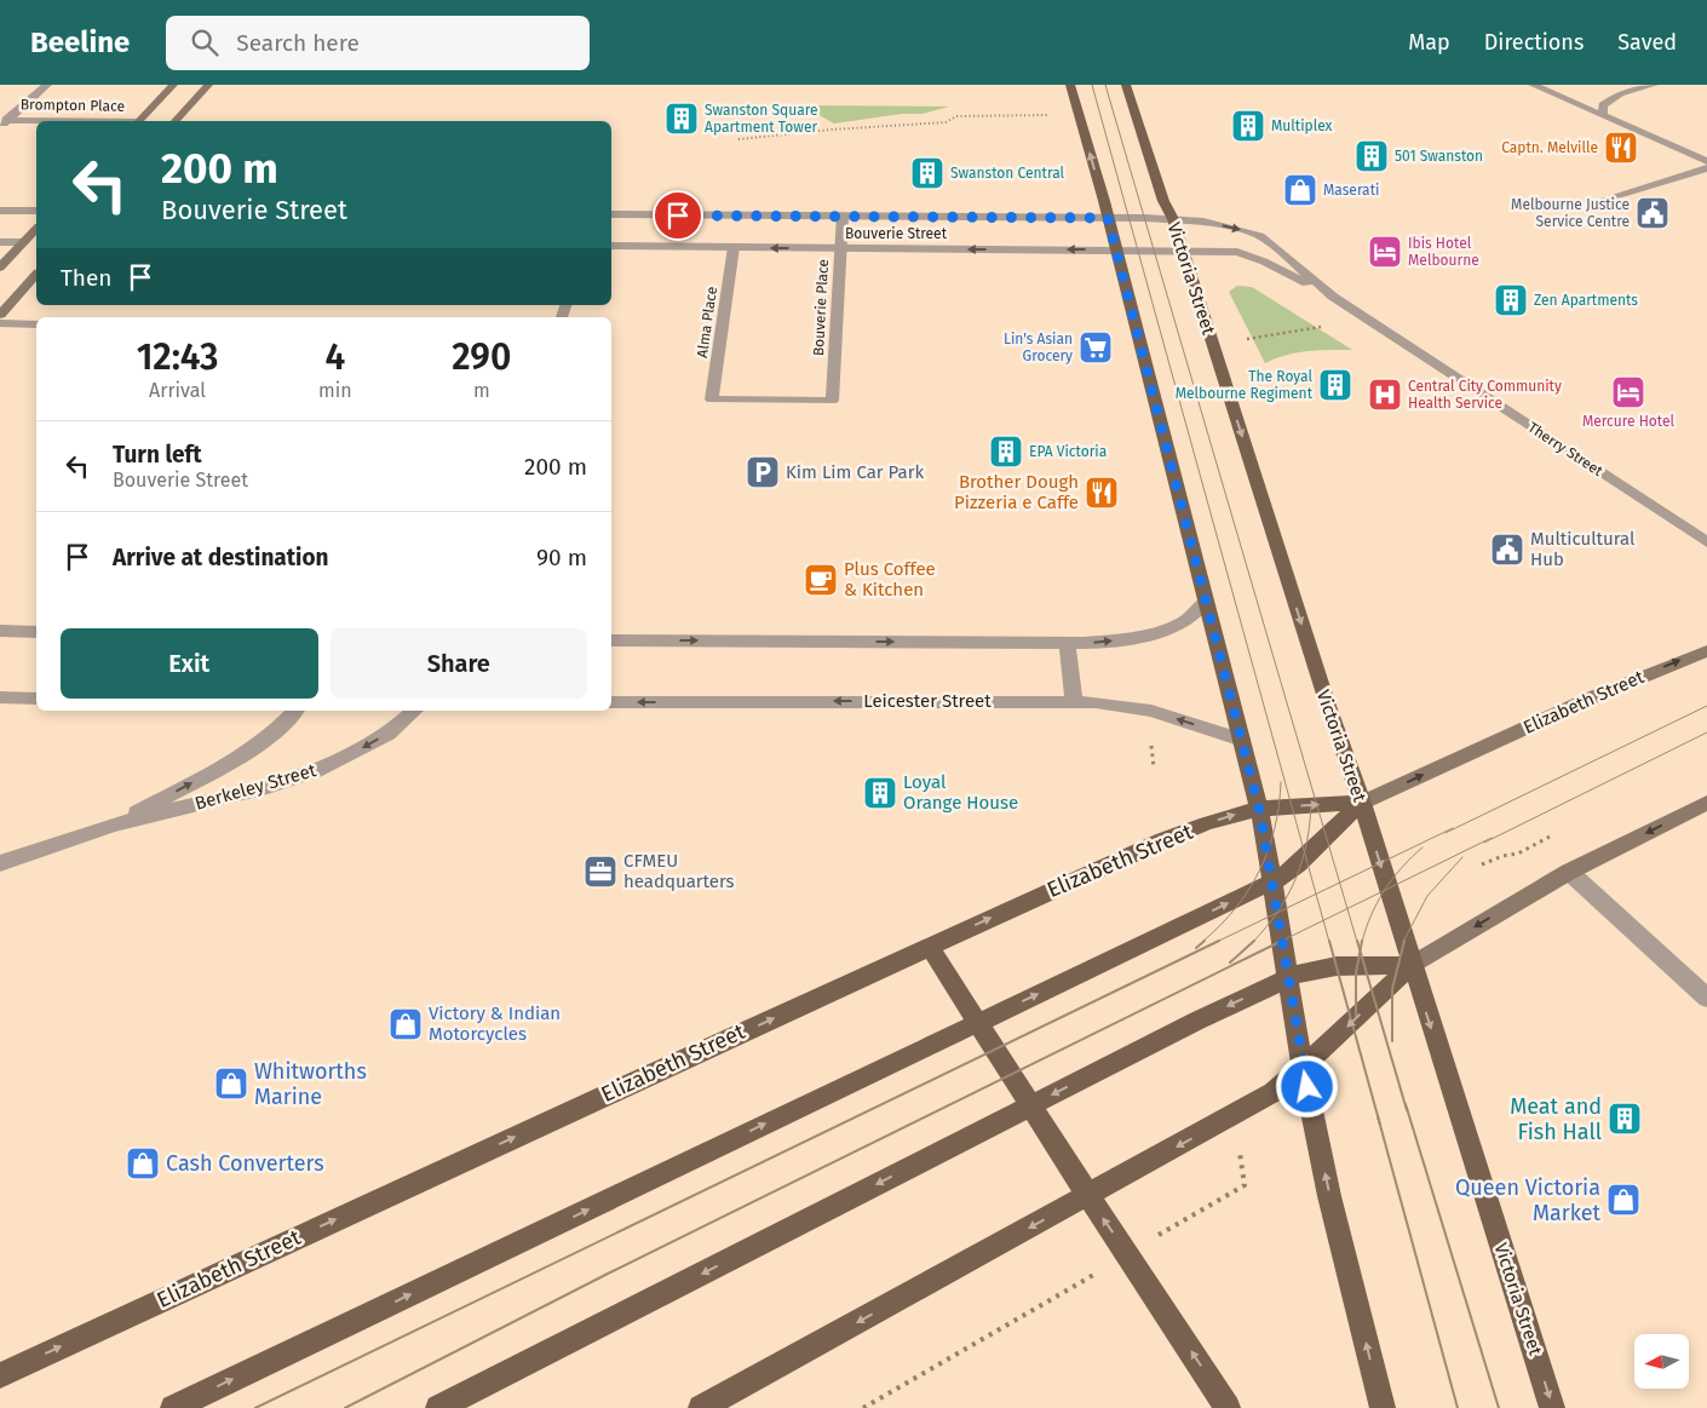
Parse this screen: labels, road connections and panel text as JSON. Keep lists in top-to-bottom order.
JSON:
{
  "streets": {
    "main road": ["Victoria Street", "Elizabeth Street"],
    "street": [
      "Brompton Place",
      "Bouverie Street",
      "Bouverie Place",
      "Alma Place",
      "Therry Street",
      "Leicester Street",
      "Berkeley Street"
    ]
  },
  "crossings": [
    ["Bouverie Street", "Victoria Street"],
    ["Bouverie Street", "Bouverie Place"],
    ["Bouverie Street", "Alma Place"],
    ["Bouverie Street", "Therry Street"],
    ["Victoria Street", "Therry Street"],
    ["Victoria Street", "Elizabeth Street"],
    ["Bouverie Place", "Alma Place"]
  ],
  "one_way": ["Elizabeth Street"],
  "places": {
    "building": [
      "Swanston Square Apartment Tower",
      "Multiplex",
      "501 Swanston",
      "Swanston Central",
      "Zen Apartments",
      "The Royal Melbourne Regiment",
      "EPA Victoria",
      "Loyal Orange House",
      "Meat and Fish Hall"
    ],
    "restaurant": ["Captn. Melville", "Brother Dough Pizzeria e Caffe"],
    "shop": [
      "Maserati",
      "Victory & Indian Motorcycles",
      "Whitworths Marine",
      "Cash Converters",
      "Queen Victoria Market"
    ],
    "public building": ["Melbourne Justice Service Centre", "Multicultural Hub"],
    "hotel": ["Ibis Hotel Melbourne", "Mercure Hotel"],
    "supermarket": ["Lin's Asian Grocery"],
    "hospital": ["Central City Community Health Service"],
    "parking": ["Kim Lim Car Park"],
    "cafe": ["Plus Coffee & Kitchen"],
    "office": ["CFMEU headquarters"]
  },
  "north": "left",
  "page": {
    "header": "Beeline",
    "search": "Search here",
    "nav": ["Map", "Directions", "Saved"],
    "turn": ["200 m", "Bouverie Street"],
    "then": "Then",
    "eta": [
      "12:43",
      "Arrival",
      "4",
      "min",
      "290",
      "m"
    ],
    "list": [
      {
        "name": "Turn left",
        "note": "Bouverie Street",
        "value": "200 m"
      },
      {
        "name": "Arrive at destination",
        "value": "90 m"
      }
    ],
    "buttons": ["Exit", "Share"]
  }
}
